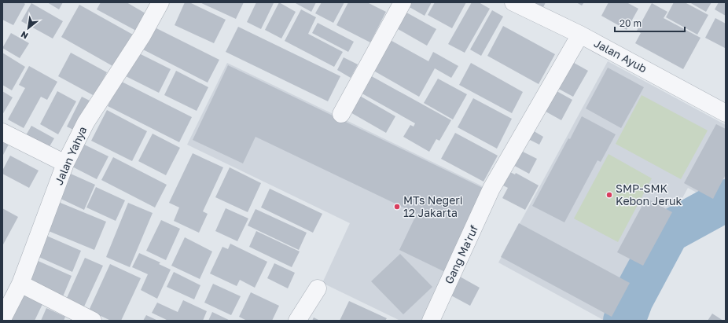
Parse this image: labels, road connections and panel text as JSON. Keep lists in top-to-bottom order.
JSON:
{
  "streets": {
    "street": ["Jalan Ayub", "Jalan Yahya", "Gang Ma'ruf"]
  },
  "crossings": [
    ["Jalan Ayub", "Gang Ma'ruf"]
  ],
  "places": ["SMP-SMK Kebon Jeruk", "MTs Negeri 12 Jakarta"],
  "scale_bar": "20 m",
  "north": "bottom left"
}
